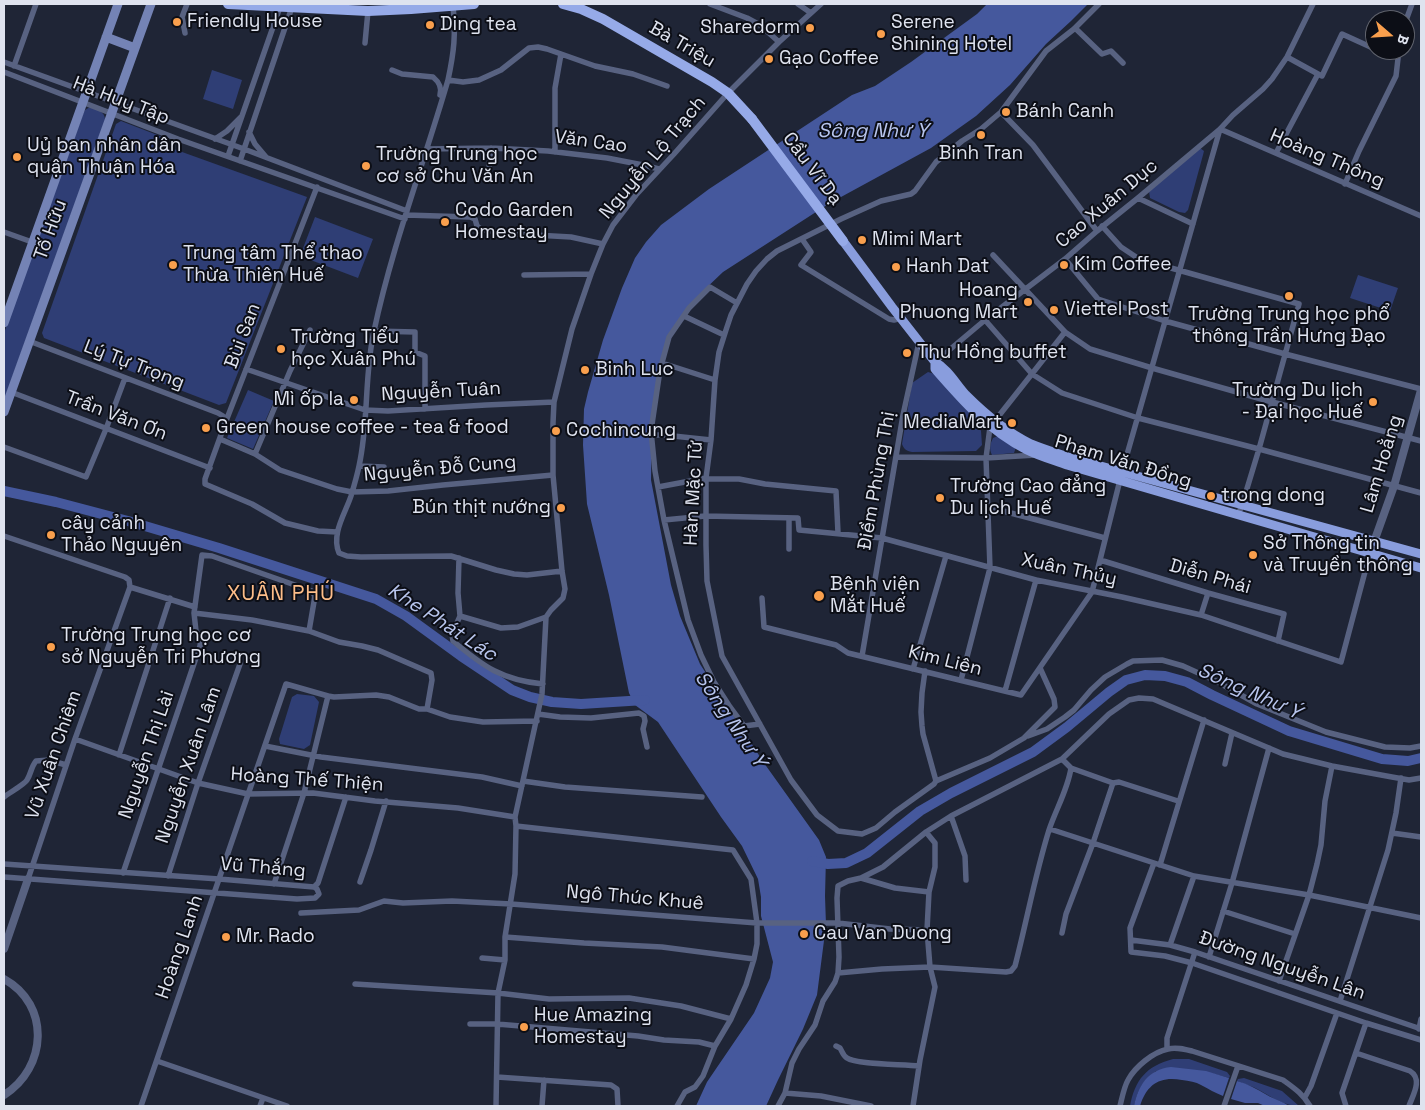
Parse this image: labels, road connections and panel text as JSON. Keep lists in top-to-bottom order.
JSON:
{
  "streets": {
    "highway": ["Bà Triệu", "Cầu Vĩ Dạ"],
    "main road": ["Tố Hữu", "Phạm Văn Đồng"],
    "street": [
      "Hà Huy Tập",
      "Văn Cao",
      "Nguyễn Lộ Trạch",
      "Hoàng Thông",
      "Cao Xuân Dục",
      "Bùi San",
      "Lý Tự Trọng",
      "Nguyễn Tuân",
      "Trần Văn Ơn",
      "Lâm Hoằng",
      "Nguyễn Đỗ Cung",
      "Điềm Phùng Thị",
      "Hàn Mặc Tử",
      "Xuân Thủy",
      "Diễn Phái",
      "Kim Liên",
      "Vũ Xuân Chiêm",
      "Nguyễn Thị Lài",
      "Nguyễn Xuân Lâm",
      "Hoàng Thế Thiện",
      "Vũ Thắng",
      "Ngô Thúc Khuê",
      "Hoàng Lanh",
      "Đường Nguyễn Lân"
    ]
  },
  "crossings": [
    ["Bà Triệu", "Nguyễn Lộ Trạch"],
    ["Bà Triệu", "Cầu Vĩ Dạ"],
    ["Hà Huy Tập", "Tố Hữu"],
    ["Hà Huy Tập", "Bùi San"],
    ["Văn Cao", "Nguyễn Lộ Trạch"],
    ["Nguyễn Lộ Trạch", "Cầu Vĩ Dạ"],
    ["Nguyễn Lộ Trạch", "Nguyễn Tuân"],
    ["Nguyễn Lộ Trạch", "Nguyễn Đỗ Cung"],
    ["Hoàng Thông", "Cao Xuân Dục"],
    ["Cầu Vĩ Dạ", "Phạm Văn Đồng"],
    ["Cao Xuân Dục", "Phạm Văn Đồng"],
    ["Tố Hữu", "Lý Tự Trọng"],
    ["Tố Hữu", "Trần Văn Ơn"],
    ["Bùi San", "Lý Tự Trọng"],
    ["Bùi San", "Nguyễn Tuân"],
    ["Bùi San", "Trần Văn Ơn"],
    ["Bùi San", "Nguyễn Đỗ Cung"],
    ["Phạm Văn Đồng", "Lâm Hoằng"],
    ["Phạm Văn Đồng", "Điềm Phùng Thị"],
    ["Lâm Hoằng", "Xuân Thủy"],
    ["Điềm Phùng Thị", "Xuân Thủy"],
    ["Điềm Phùng Thị", "Kim Liên"],
    ["Hàn Mặc Tử", "Kim Liên"],
    ["Xuân Thủy", "Diễn Phái"],
    ["Vũ Xuân Chiêm", "Hoàng Thế Thiện"],
    ["Vũ Xuân Chiêm", "Vũ Thắng"],
    ["Nguyễn Thị Lài", "Hoàng Thế Thiện"],
    ["Nguyễn Thị Lài", "Vũ Thắng"],
    ["Nguyễn Xuân Lâm", "Hoàng Thế Thiện"],
    ["Nguyễn Xuân Lâm", "Vũ Thắng"],
    ["Hoàng Thế Thiện", "Hoàng Lanh"],
    ["Vũ Thắng", "Hoàng Lanh"]
  ],
  "districts": ["XUÂN PHÚ"],
  "water": ["Sông Như Ý", "Khe Phát Lác"],
  "places": [
    "Friendly House",
    "Ding tea",
    "Sharedorm",
    "Serene Shining Hotel",
    "Gạo Coffee",
    "Bánh Canh",
    "Binh Tran",
    "Uỷ ban nhân dân quận Thuận Hóa",
    "Trường Trung học cơ sở Chu Văn An",
    "Codo Garden Homestay",
    "Mimi Mart",
    "Trung tâm Thể thao Thừa Thiên Huế",
    "Kim Coffee",
    "Hanh Dat",
    "Trường Trung học phổ thông Trần Hưng Đạo",
    "Hoang Phuong Mart",
    "Viettel Post",
    "Trường Tiểu học Xuân Phú",
    "Thu Hồng buffet",
    "Binh Luc",
    "Mì ốp la",
    "Trường Du lịch - Đại học Huế",
    "MediaMart",
    "Green house coffee - tea & food",
    "Cochincung",
    "trong dong",
    "Trường Cao đẳng Du lịch Huế",
    "Bún thịt nướng",
    "cây cảnh Thảo Nguyên",
    "Sở Thông tin và Truyền thông",
    "Bệnh viện Mắt Huế",
    "Trường Trung học cơ sở Nguyễn Tri Phương",
    "Cau Van Duong",
    "Mr. Rado",
    "Hue Amazing Homestay"
  ],
  "north": "right"
}
